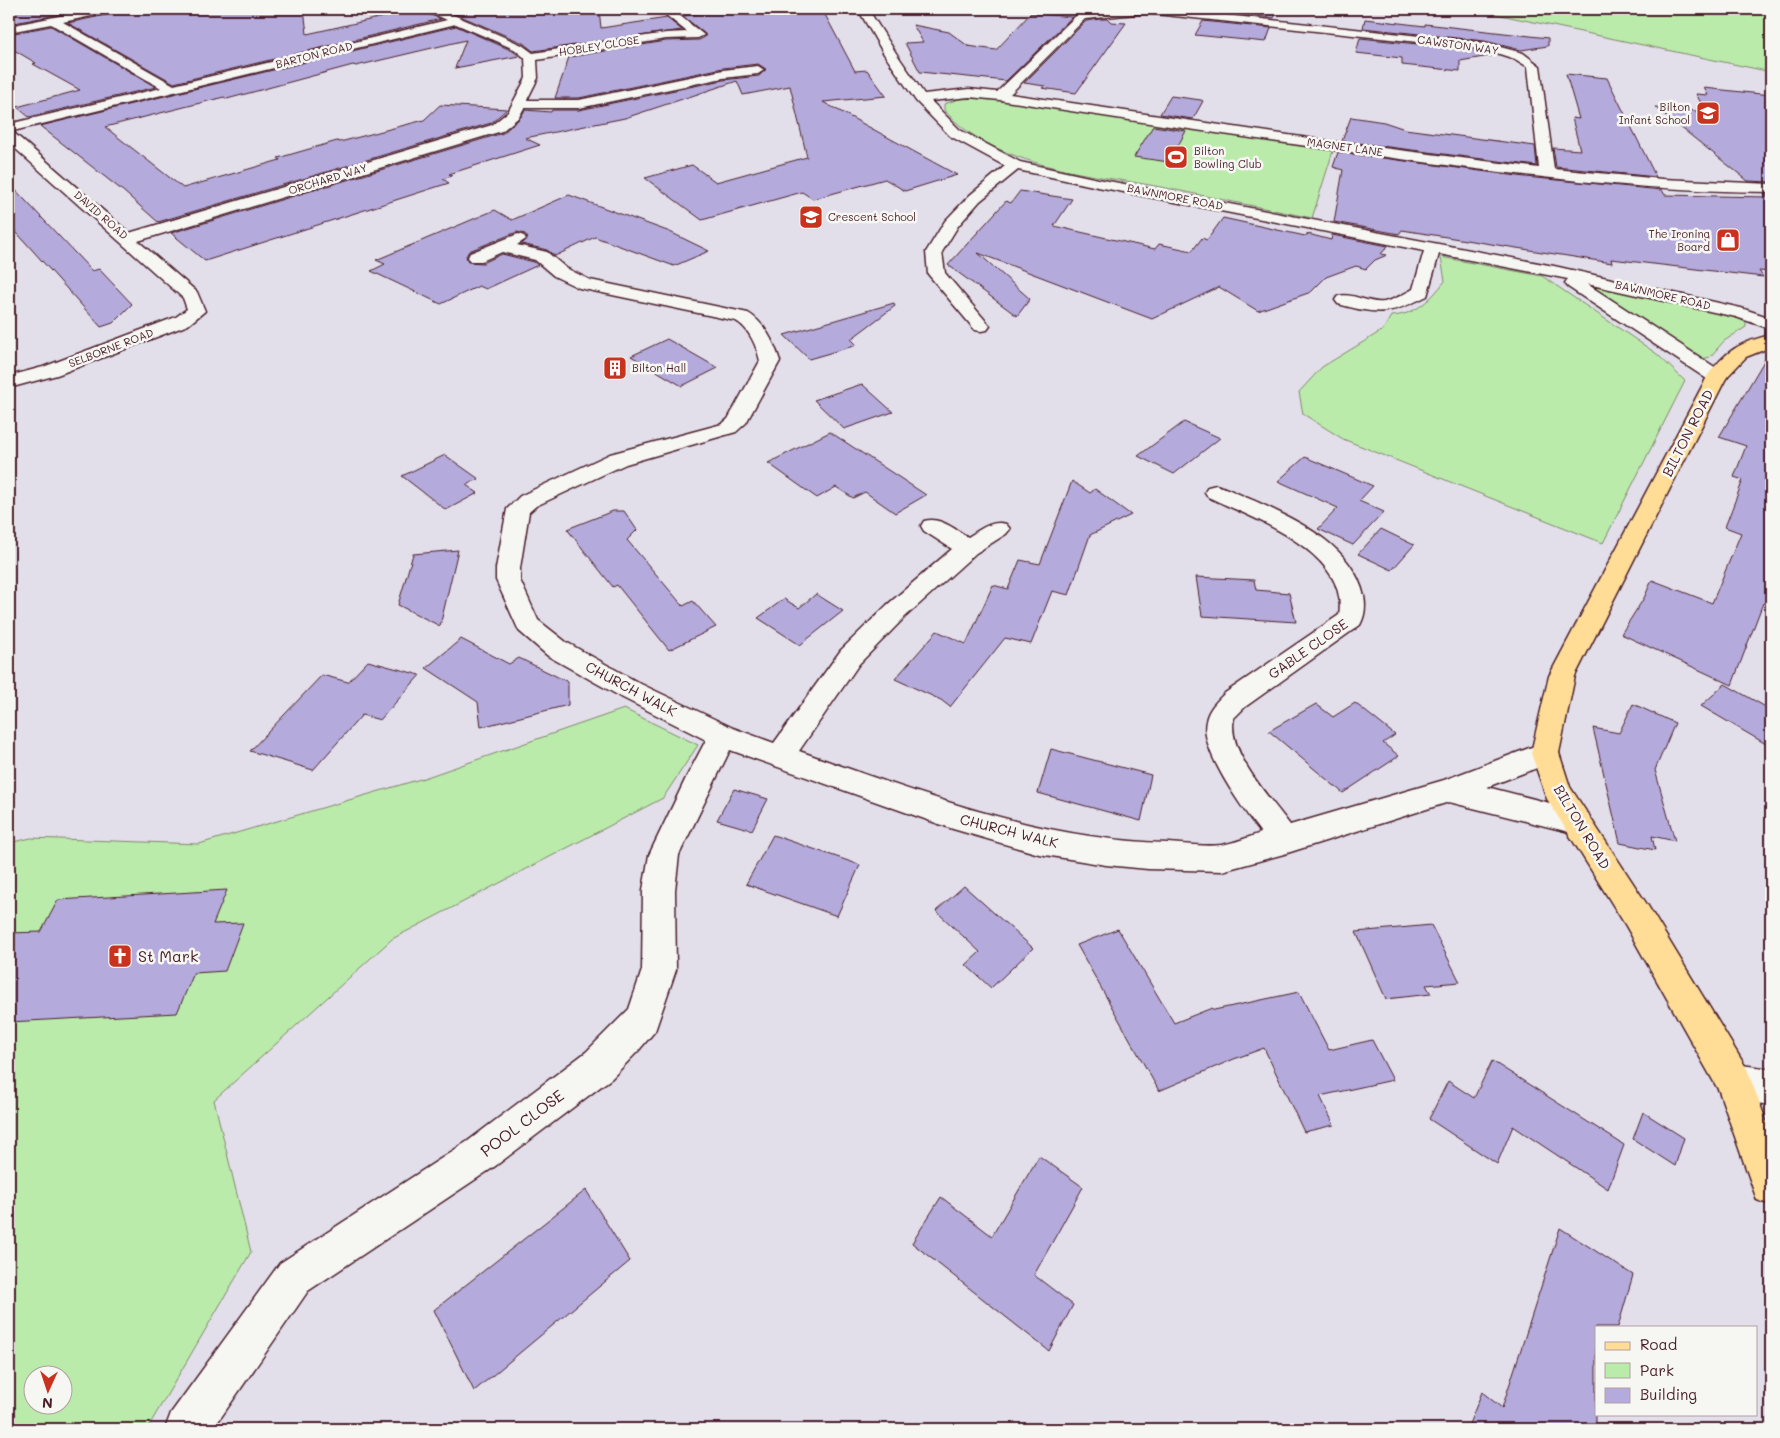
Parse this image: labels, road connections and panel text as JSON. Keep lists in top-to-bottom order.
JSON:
{
  "streets": {
    "main road": ["BILTON ROAD"],
    "street": [
      "CAWSTON WAY",
      "HOBLEY CLOSE",
      "BARTON ROAD",
      "MAGNET LANE",
      "ORCHARD WAY",
      "BAWNMORE ROAD",
      "DAVID ROAD",
      "SELBORNE ROAD",
      "GABLE CLOSE",
      "CHURCH WALK",
      "POOL CLOSE"
    ]
  },
  "crossings": [
    ["CAWSTON WAY", "MAGNET LANE"],
    ["HOBLEY CLOSE", "ORCHARD WAY"],
    ["MAGNET LANE", "BAWNMORE ROAD"],
    ["ORCHARD WAY", "DAVID ROAD"],
    ["BAWNMORE ROAD", "BILTON ROAD"],
    ["DAVID ROAD", "SELBORNE ROAD"],
    ["BILTON ROAD", "CHURCH WALK"],
    ["GABLE CLOSE", "CHURCH WALK"],
    ["CHURCH WALK", "POOL CLOSE"]
  ],
  "places": {
    "school or university": ["Bilton Infant School", "Crescent School"],
    "sports": ["Bilton Bowling Club"],
    "shop": ["The Ironing Board"],
    "building": ["Bilton Hall"],
    "church": ["St Mark"]
  },
  "legend": ["Road", "Park", "Building"],
  "north": "bottom"
}
